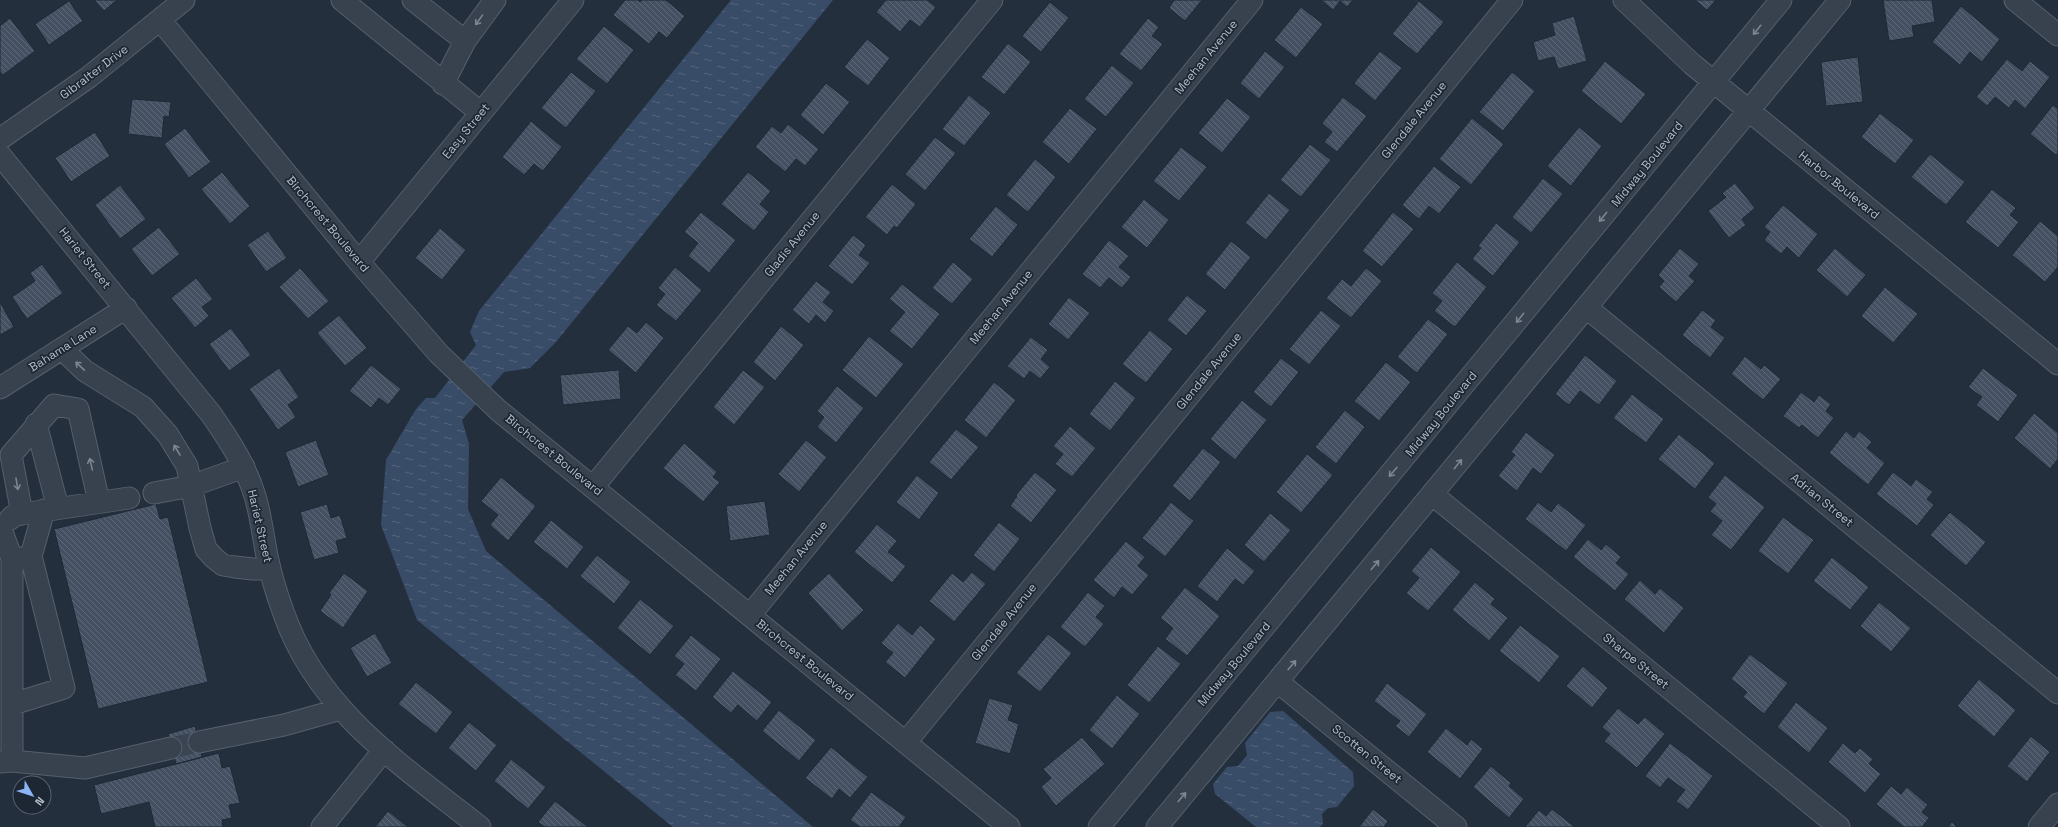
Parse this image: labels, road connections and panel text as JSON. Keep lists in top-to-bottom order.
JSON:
{
  "streets": {
    "street": [
      "Meehan Avenue",
      "Gibralter Drive",
      "Glendale Avenue",
      "Easy Street",
      "Midway Boulevard",
      "Harbor Boulevard",
      "Birchcrest Boulevard",
      "Gladis Avenue",
      "Hariet Street",
      "Bahama Lane",
      "Adrian Street",
      "Sharpe Street",
      "Scotten Street"
    ]
  },
  "crossings": [
    ["Meehan Avenue", "Birchcrest Boulevard"],
    ["Gibralter Drive", "Birchcrest Boulevard"],
    ["Glendale Avenue", "Birchcrest Boulevard"],
    ["Easy Street", "Birchcrest Boulevard"],
    ["Midway Boulevard", "Harbor Boulevard"],
    ["Birchcrest Boulevard", "Gladis Avenue"],
    ["Hariet Street", "Bahama Lane"]
  ],
  "north": "bottom right"
}
